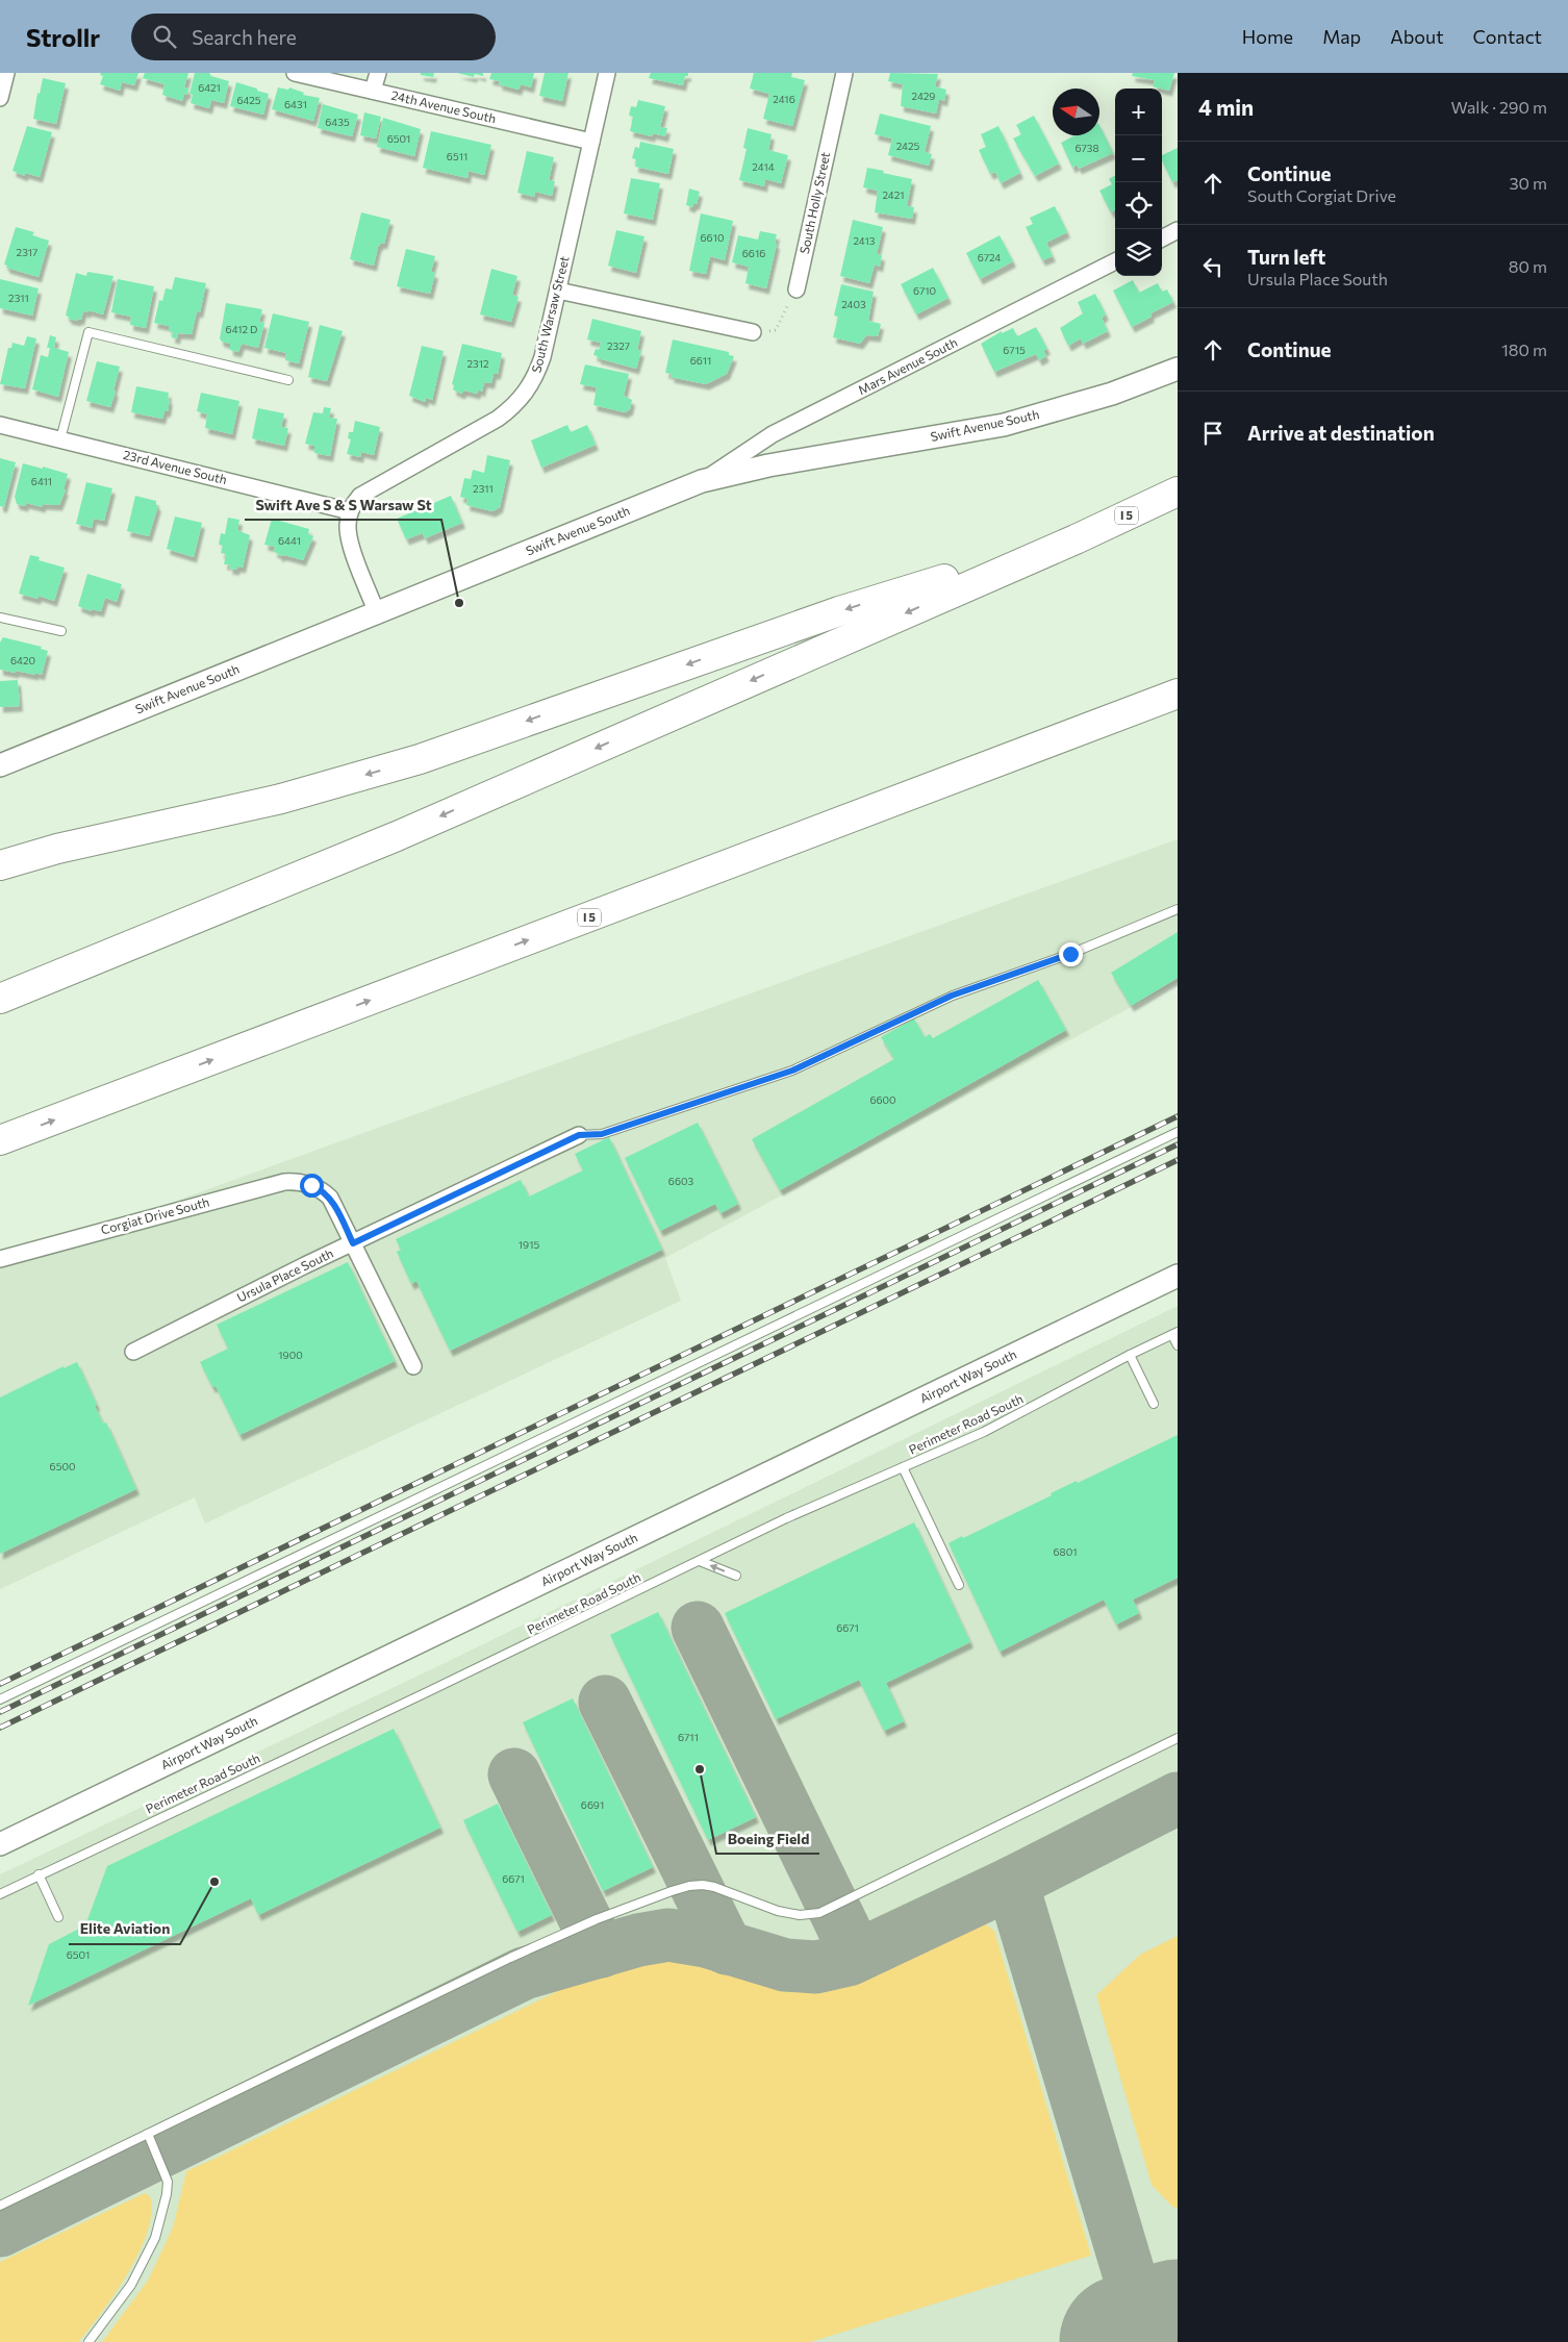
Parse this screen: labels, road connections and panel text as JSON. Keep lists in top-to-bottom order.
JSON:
{
  "streets": {
    "highway": ["I 5"],
    "main road": ["Swift Avenue South", "Airport Way South"],
    "street": [
      "24th Avenue South",
      "South Holly Street",
      "South Warsaw Street",
      "Mars Avenue South",
      "23rd Avenue South",
      "Corgiat Drive South",
      "Ursula Place South"
    ],
    "lane": ["Perimeter Road South"]
  },
  "crossings": [
    ["24th Avenue South", "South Warsaw Street"],
    ["South Warsaw Street", "23rd Avenue South"],
    ["Mars Avenue South", "Swift Avenue South"],
    ["Corgiat Drive South", "Ursula Place South"]
  ],
  "places": ["Swift Ave S & S Warsaw St", "Boeing Field", "Elite Aviation"],
  "house_numbers": [
    "6421",
    "2429",
    "2416",
    "6425",
    "6431",
    "6435",
    "6501",
    "2425",
    "6738",
    "6511",
    "2414",
    "2421",
    "6610",
    "2413",
    "2317",
    "6616",
    "6724",
    "6710",
    "2311",
    "2403",
    "6412 D",
    "2327",
    "6715",
    "6611",
    "2312",
    "6411",
    "2311",
    "6441",
    "6420",
    "6600",
    "6603",
    "1915",
    "1900",
    "6500",
    "6801",
    "6671",
    "6711",
    "6691",
    "6671",
    "6501"
  ],
  "north": "left",
  "page": {
    "header": "Strollr",
    "search": "Search here",
    "nav": [
      "Home",
      "Map",
      "About",
      "Contact"
    ],
    "heading": ["4 min", "Walk · 290 m"],
    "map_buttons": ["+", "−"],
    "list": [
      ["Continue", "South Corgiat Drive", "30 m"],
      ["Turn left", "Ursula Place South", "80 m"],
      ["Continue", "180 m"],
      "Arrive at destination"
    ]
  }
}
